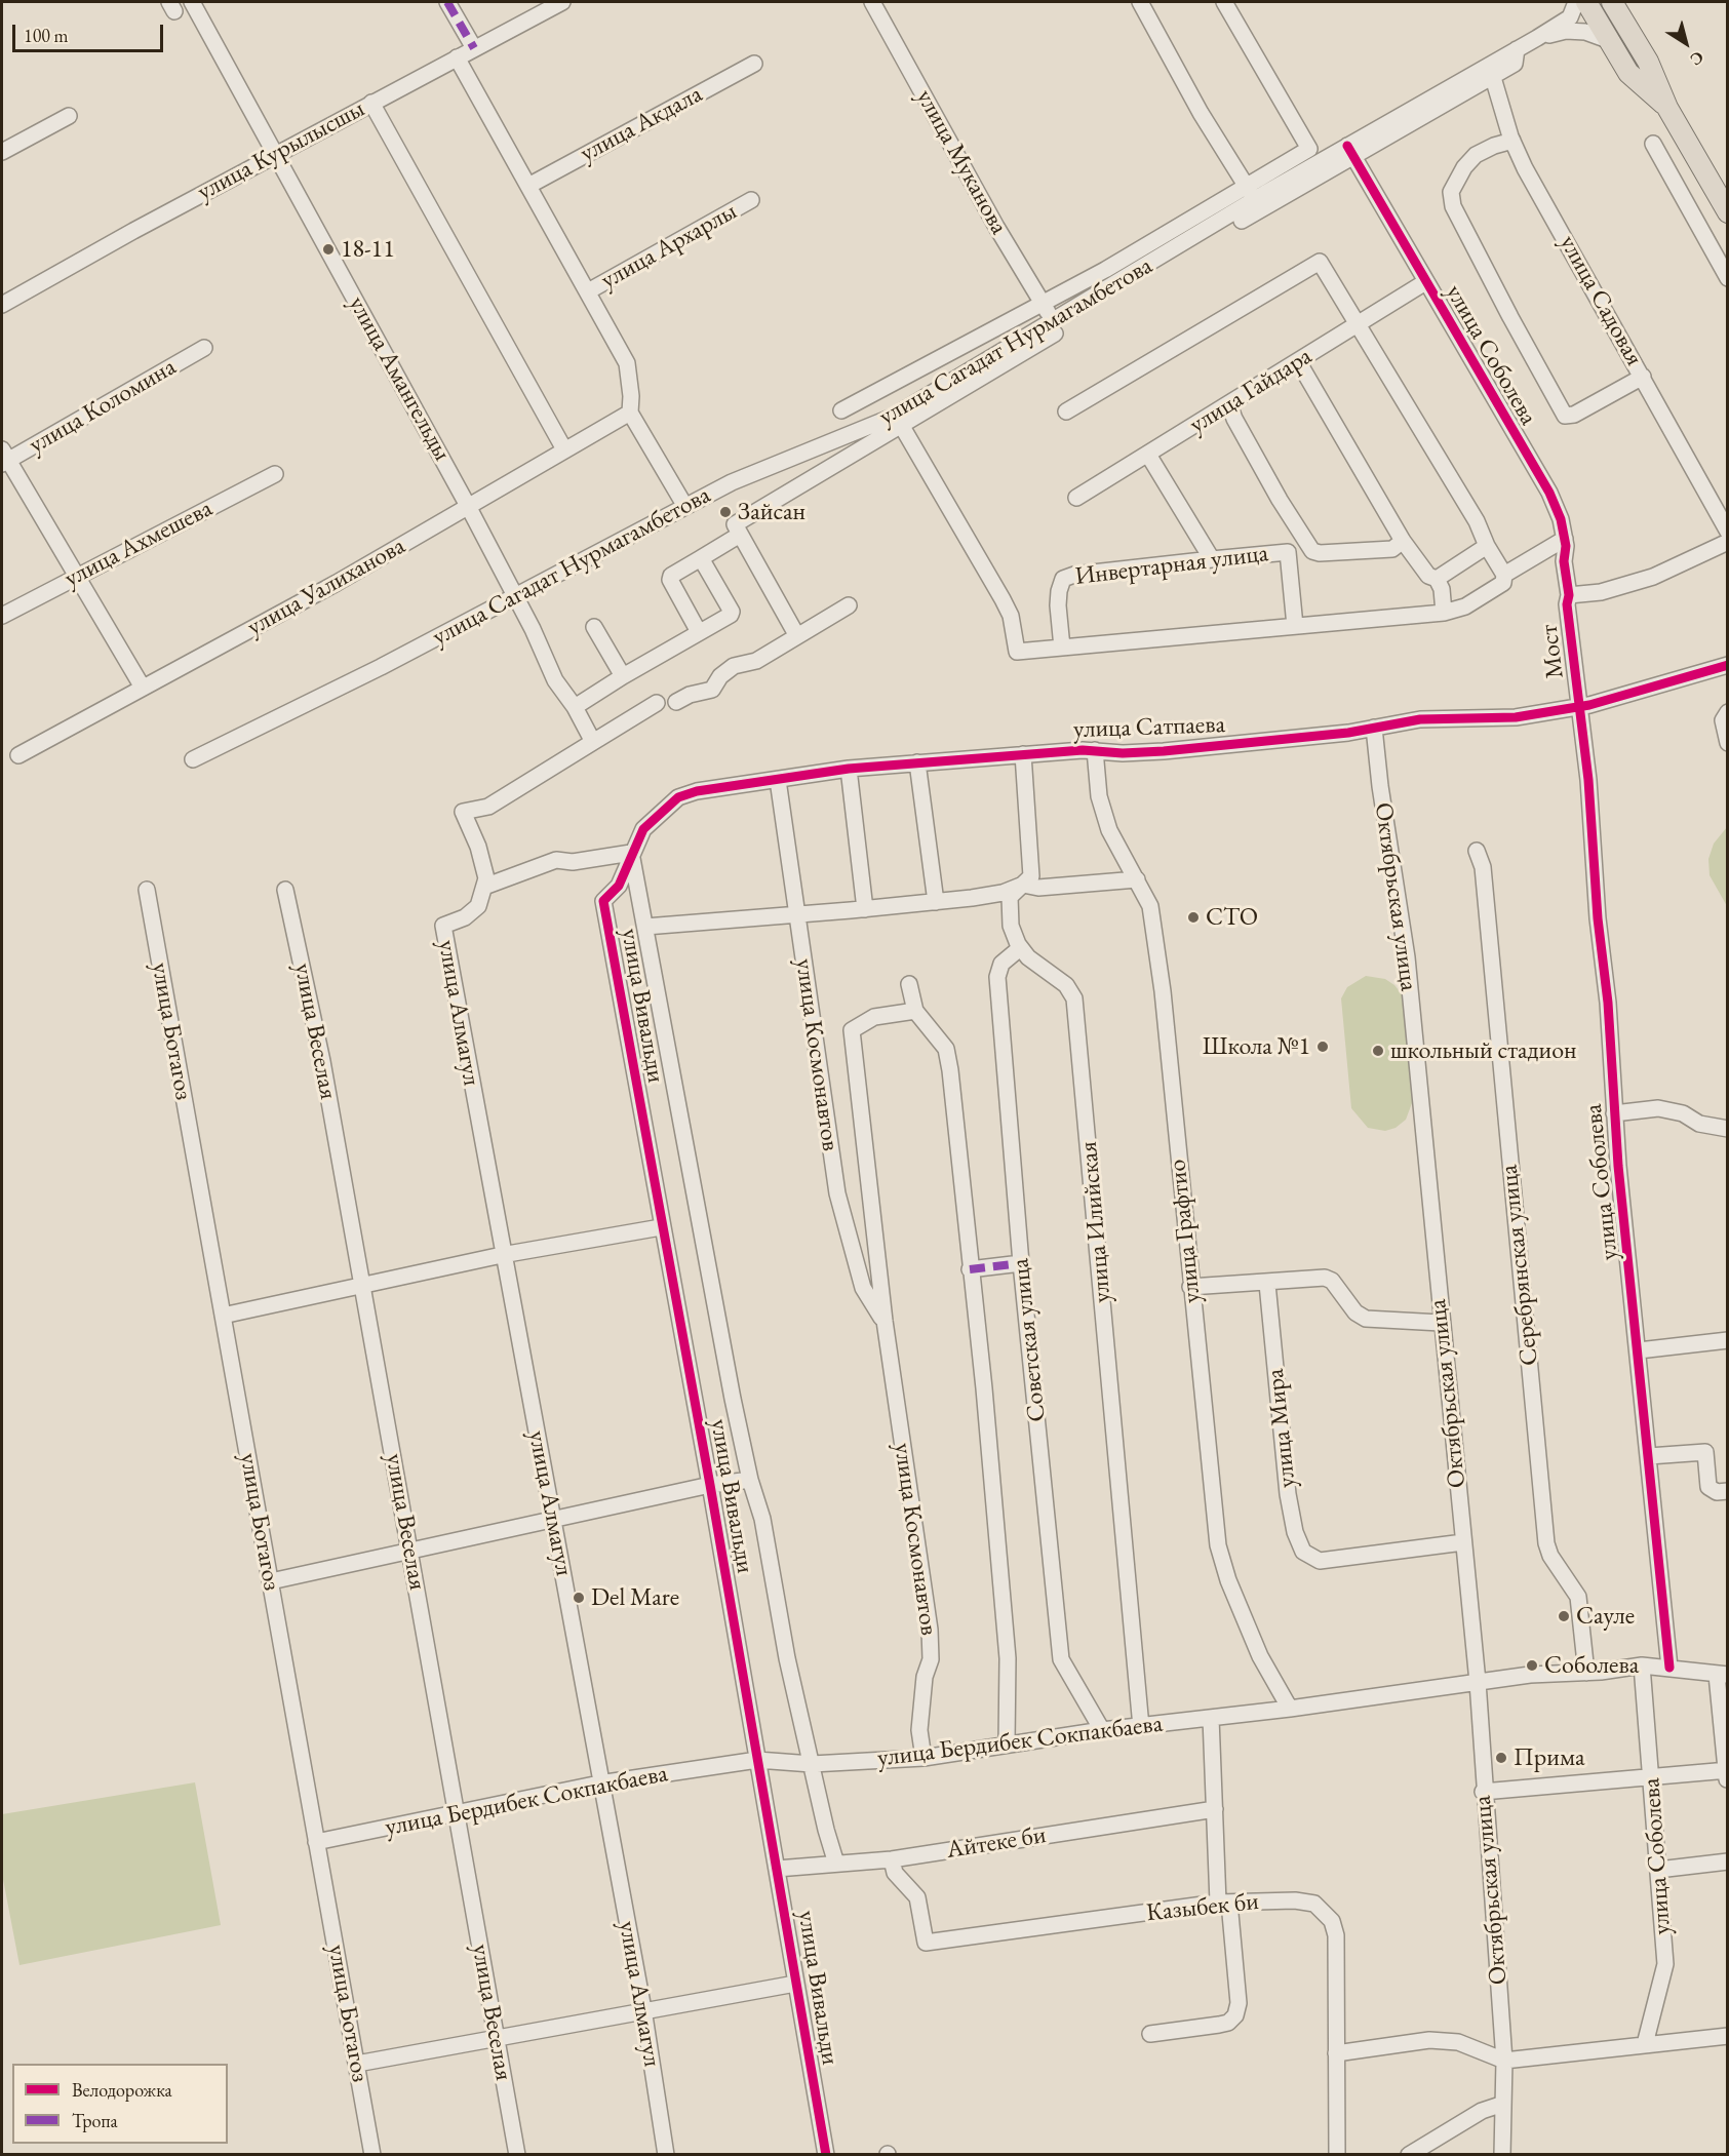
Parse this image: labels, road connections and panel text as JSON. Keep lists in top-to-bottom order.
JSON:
{
  "streets": {
    "street": [
      "улица Акдала",
      "улица Курылысшы",
      "улица Муканова",
      "улица Архарлы",
      "улица Садовая",
      "улица Сагадат Нурмагамбетова",
      "улица Соболева",
      "улица Амангельды",
      "улица Гайдара",
      "улица Коломина",
      "улица Ахмешева",
      "Инвертарная улица",
      "улица Уалиханова",
      "Мост",
      "улица Сатпаева",
      "Октябрьская улица",
      "улица Вивальди",
      "улица Алмагул",
      "улица Ботагоз",
      "улица Веселая",
      "улица Космонавтов",
      "улица Илийская",
      "улица Графтио",
      "Серебрянская улица",
      "Советская улица",
      "улица Мира",
      "улица Бердибек Сокпакбаева",
      "Айтеке би",
      "Казыбек би"
    ]
  },
  "crossings": [
    ["улица Курылысшы", "улица Амангельды"],
    ["улица Муканова", "улица Сагадат Нурмагамбетова"],
    ["улица Садовая", "улица Сагадат Нурмагамбетова"],
    ["улица Сагадат Нурмагамбетова", "улица Соболева"],
    ["улица Сагадат Нурмагамбетова", "улица Амангельды"],
    ["улица Соболева", "улица Гайдара"],
    ["улица Соболева", "Мост"],
    ["улица Соболева", "улица Сатпаева"],
    ["улица Соболева", "улица Бердибек Сокпакбаева"],
    ["улица Амангельды", "улица Уалиханова"],
    ["Мост", "улица Сатпаева"],
    ["улица Сатпаева", "Октябрьская улица"],
    ["улица Сатпаева", "улица Вивальди"],
    ["улица Сатпаева", "улица Космонавтов"],
    ["улица Сатпаева", "улица Илийская"],
    ["улица Сатпаева", "улица Графтио"],
    ["Октябрьская улица", "улица Мира"],
    ["Октябрьская улица", "улица Бердибек Сокпакбаева"],
    ["улица Вивальди", "улица Бердибек Сокпакбаева"],
    ["улица Вивальди", "Айтеке би"],
    ["улица Алмагул", "улица Бердибек Сокпакбаева"],
    ["улица Ботагоз", "улица Бердибек Сокпакбаева"],
    ["улица Веселая", "улица Бердибек Сокпакбаева"],
    ["улица Космонавтов", "улица Бердибек Сокпакбаева"],
    ["улица Илийская", "Советская улица"],
    ["улица Илийская", "улица Бердибек Сокпакбаева"],
    ["улица Графтио", "улица Бердибек Сокпакбаева"],
    ["Серебрянская улица", "улица Бердибек Сокпакбаева"],
    ["Советская улица", "улица Бердибек Сокпакбаева"],
    ["Айтеке би", "Казыбек би"]
  ],
  "places": [
    "18-11",
    "Зайсан",
    "СТО",
    "Школа №1",
    "школьный стадион",
    "Del Mare",
    "Сауле",
    "Соболева",
    "Прима"
  ],
  "legend": ["Велодорожка", "Тропа"],
  "scale_bar": "100 m",
  "north": "bottom right"
}
